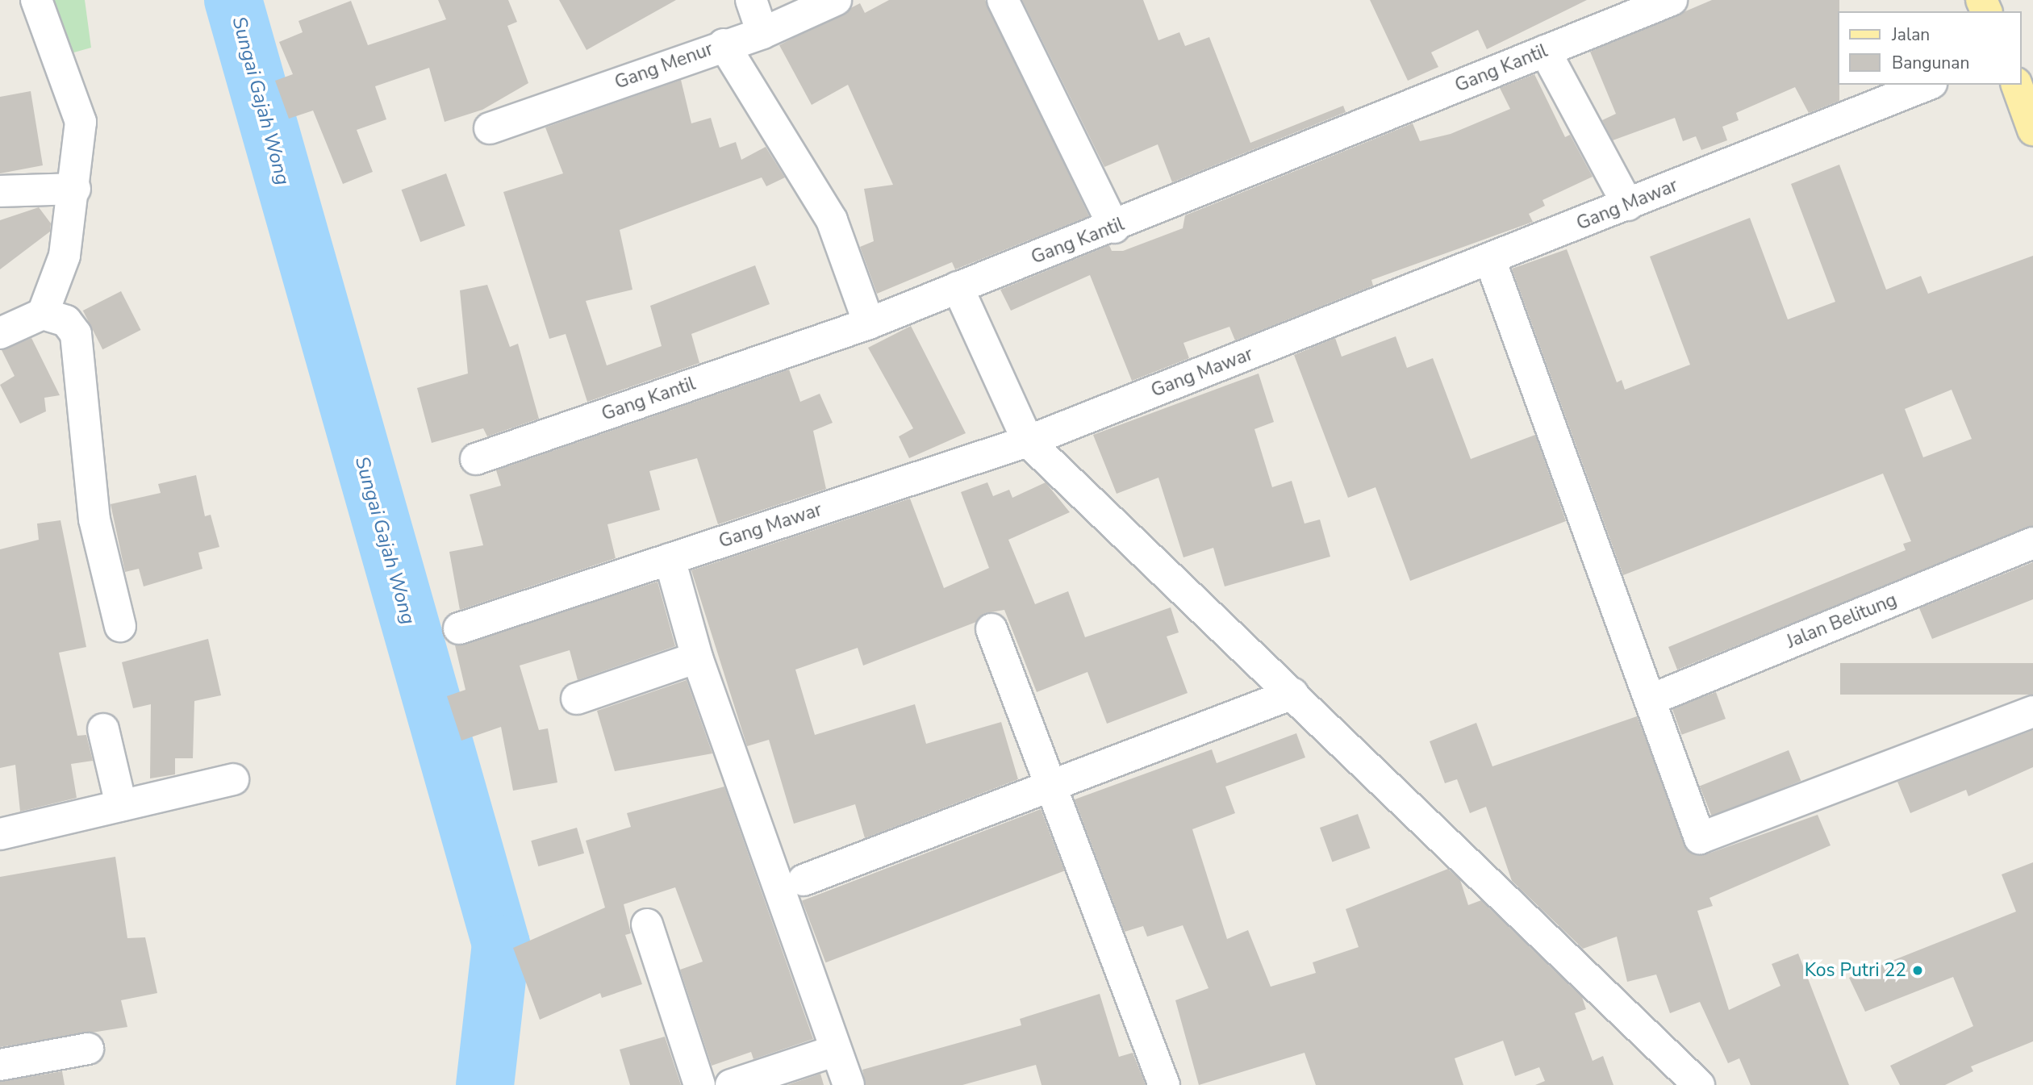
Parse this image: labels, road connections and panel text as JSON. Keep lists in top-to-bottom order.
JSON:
{
  "streets": {
    "street": [
      "Gang Menur",
      "Gang Kantil",
      "Gang Mawar",
      "Jalan Belitung"
    ]
  },
  "water": ["Sungai Gajah Wong"],
  "places": ["Kos Putri 22"],
  "legend": ["Jalan", "Bangunan"]
}
